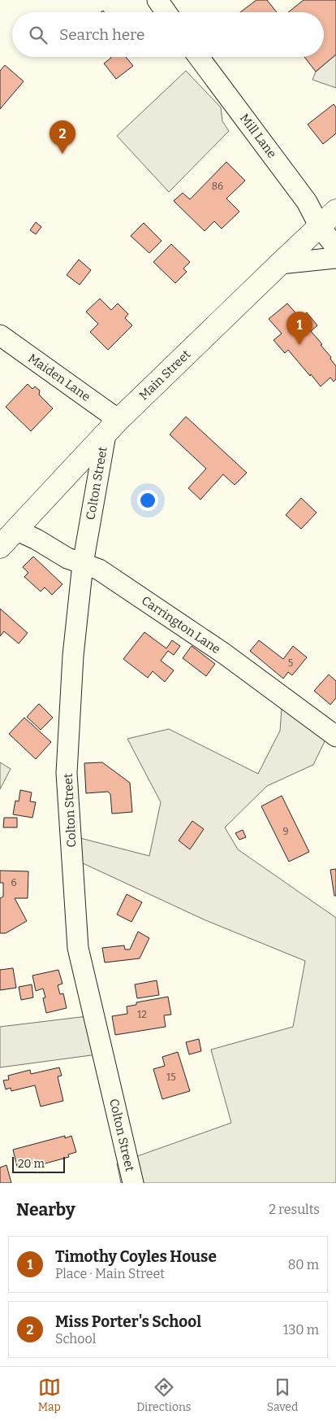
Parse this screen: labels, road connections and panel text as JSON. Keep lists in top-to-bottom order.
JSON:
{
  "streets": {
    "highway": ["Main Street"],
    "street": [
      "Mill Lane",
      "Maiden Lane",
      "Colton Street",
      "Carrington Lane"
    ]
  },
  "crossings": [
    ["Mill Lane", "Main Street"],
    ["Main Street", "Maiden Lane"],
    ["Main Street", "Colton Street"],
    ["Main Street", "Carrington Lane"],
    ["Maiden Lane", "Colton Street"],
    ["Colton Street", "Carrington Lane"]
  ],
  "house_numbers": [
    "86",
    "5",
    "9",
    "6",
    "12",
    "15"
  ],
  "scale_bar": "20 m",
  "page": {
    "search": "Search here",
    "pins": ["2", "1"],
    "scale": "20 m",
    "heading": ["Nearby", "2 results"],
    "list": [
      {
        "mark": "1",
        "name": "Timothy Coyles House",
        "note": "Place · Main Street",
        "value": "80 m"
      },
      {
        "mark": "2",
        "name": "Miss Porter's School",
        "note": "School",
        "value": "130 m"
      }
    ],
    "nav": ["Map", "Directions", "Saved"]
  }
}
